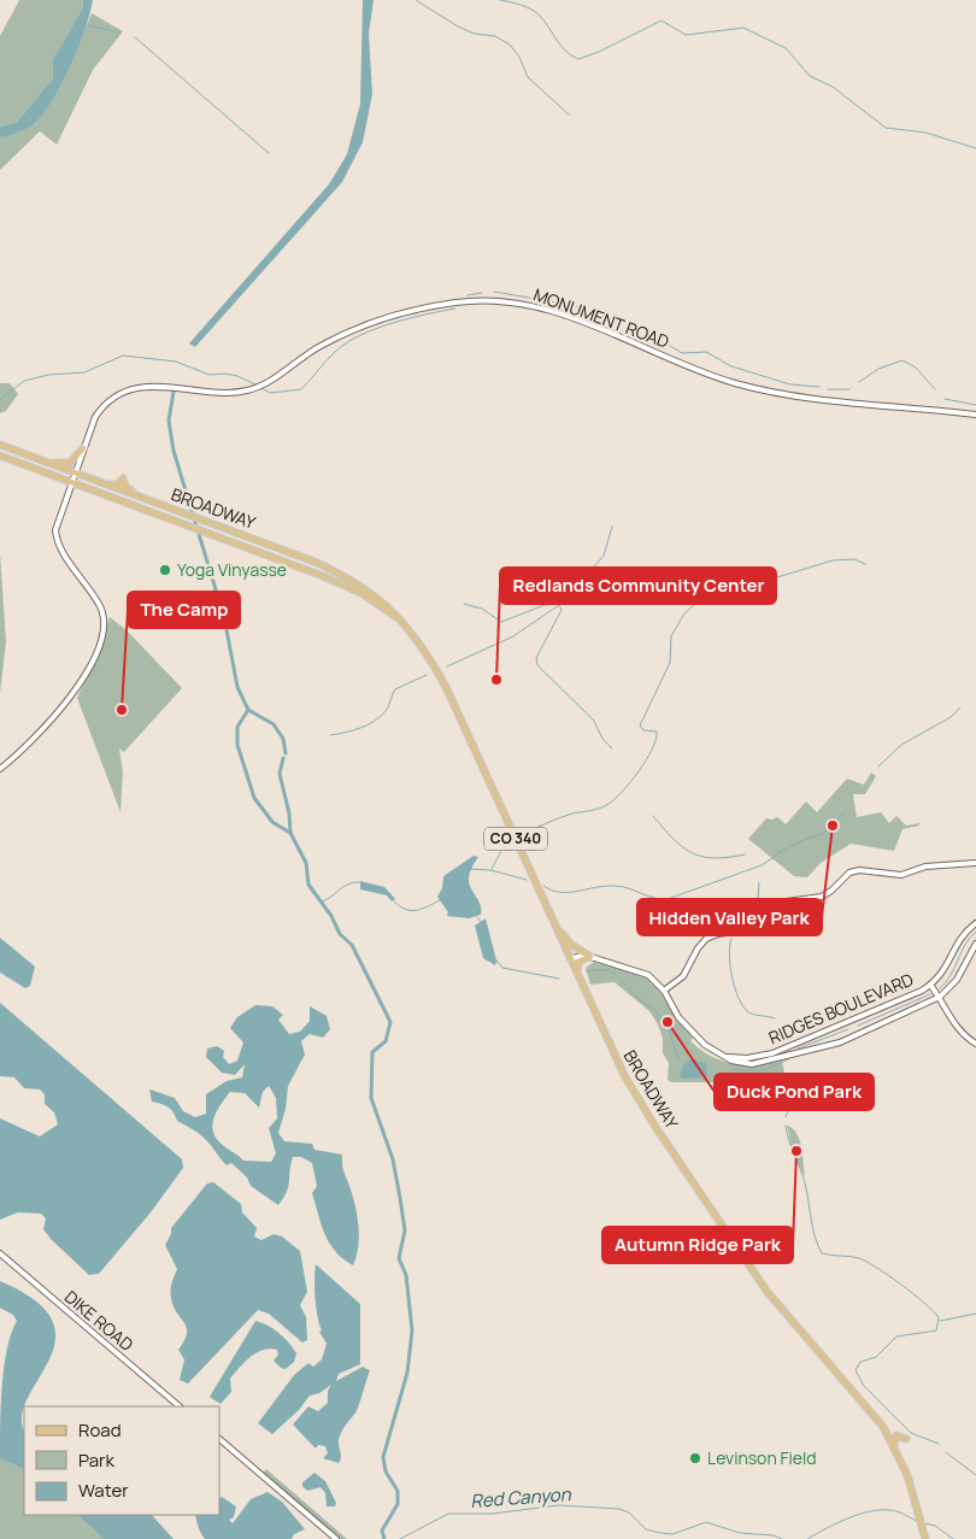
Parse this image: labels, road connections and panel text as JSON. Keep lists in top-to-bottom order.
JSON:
{
  "streets": {
    "main road": ["BROADWAY", "CO 340"],
    "street": ["MONUMENT ROAD", "RIDGES BOULEVARD", "DIKE ROAD"]
  },
  "crossings": [
    ["MONUMENT ROAD", "BROADWAY"],
    ["BROADWAY", "RIDGES BOULEVARD"]
  ],
  "water": ["Red Canyon"],
  "places": [
    "Yoga Vinyasse",
    "Redlands Community Center",
    "The Camp",
    "Hidden Valley Park",
    "Duck Pond Park",
    "Autumn Ridge Park",
    "Levinson Field"
  ],
  "legend": ["Road", "Park", "Water"]
}
